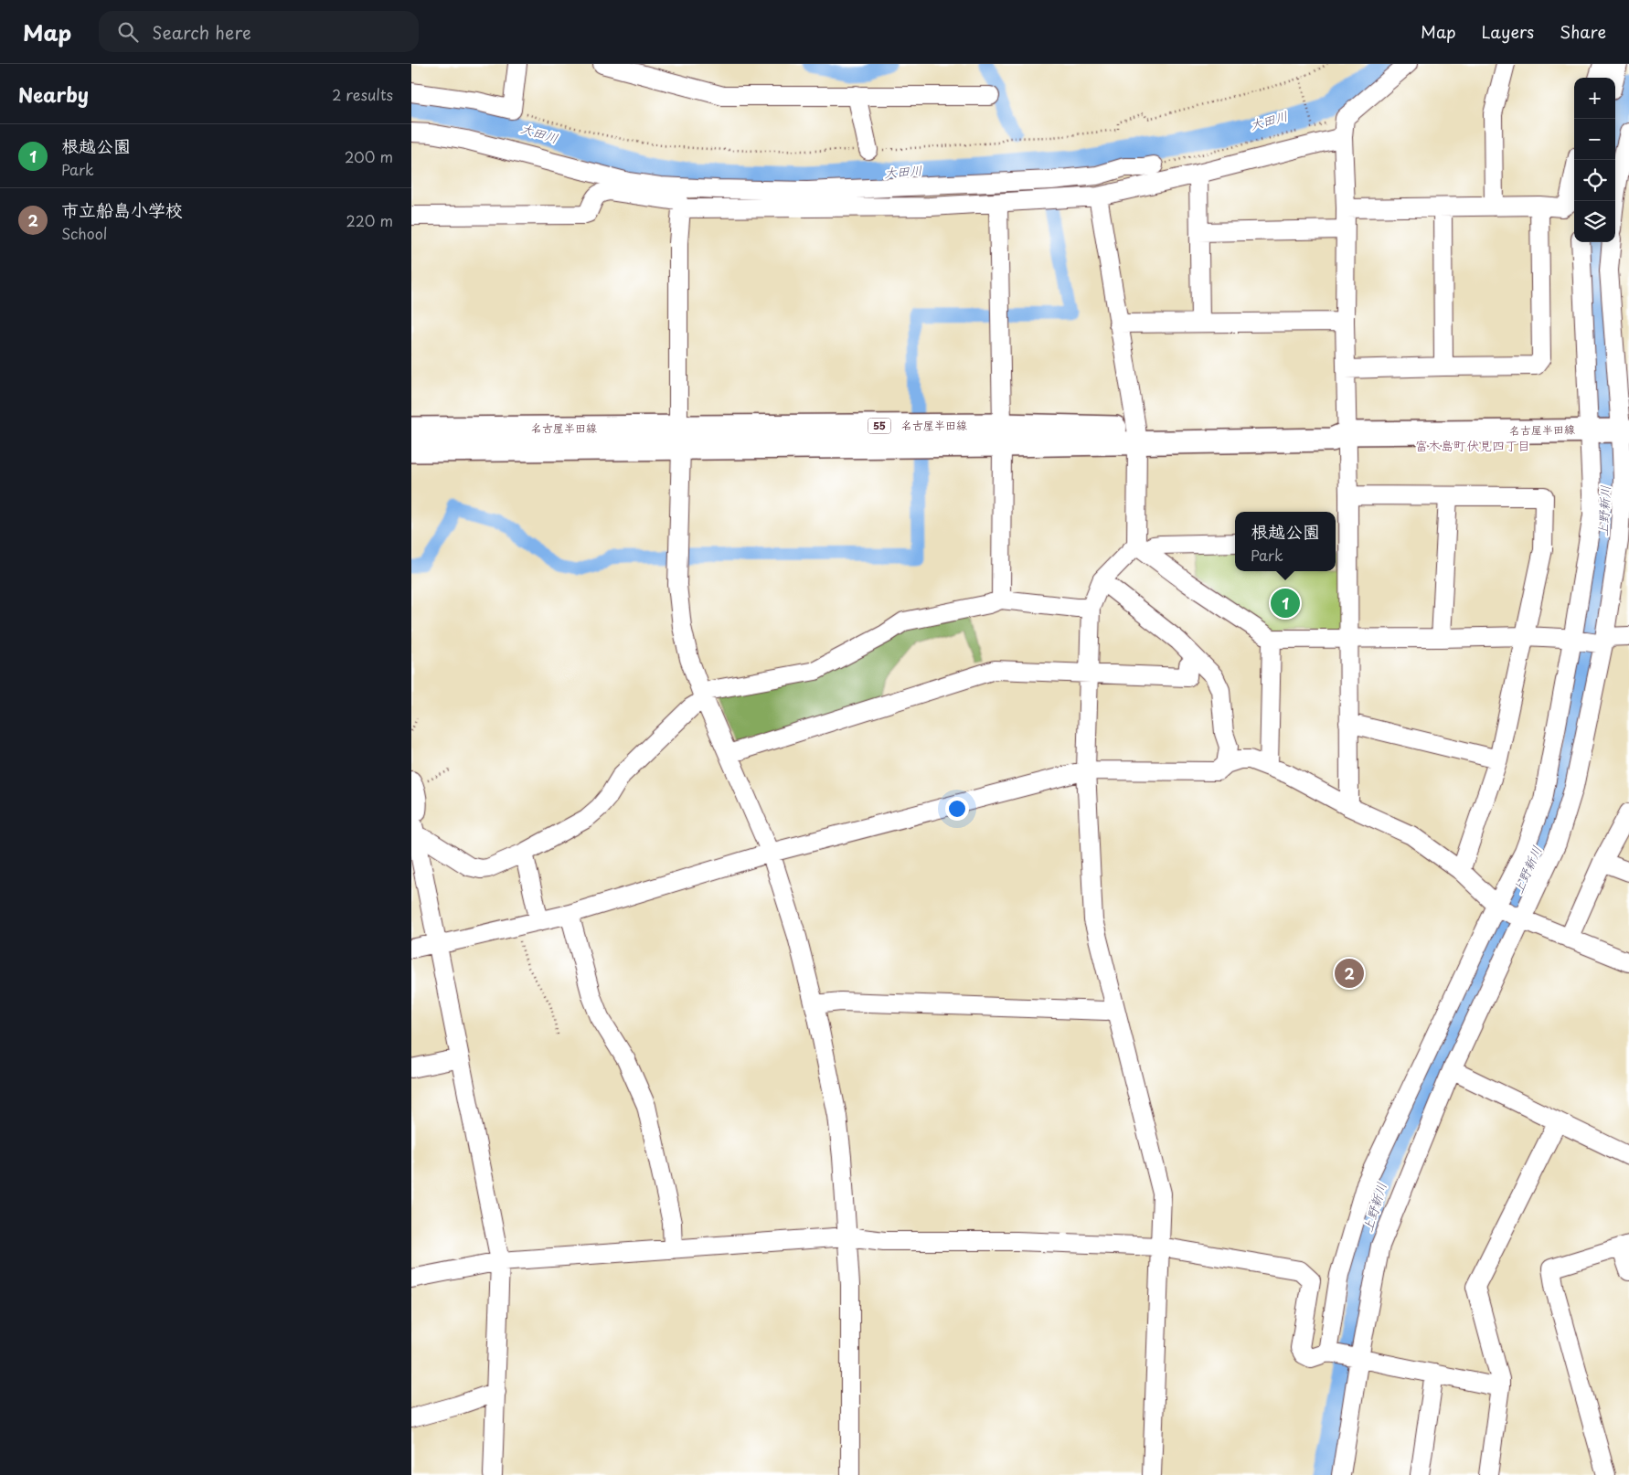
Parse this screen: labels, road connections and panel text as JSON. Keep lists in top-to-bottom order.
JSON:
{
  "streets": {
    "main road": ["55", "名古屋半田線"]
  },
  "districts": ["富木島町伏見四丁目"],
  "water": ["大田川", "上野新川"],
  "page": {
    "header": "Map",
    "search": "Search here",
    "nav": ["Map", "Layers", "Share"],
    "heading": ["Nearby", "2 results"],
    "map_buttons": ["+", "−"],
    "list": [
      {
        "mark": "1",
        "name": "根越公園",
        "note": "Park",
        "value": "200 m"
      },
      {
        "mark": "2",
        "name": "市立船島小学校",
        "note": "School",
        "value": "220 m"
      }
    ],
    "popup": ["根越公園", "Park"],
    "pins": ["1", "2"]
  }
}
